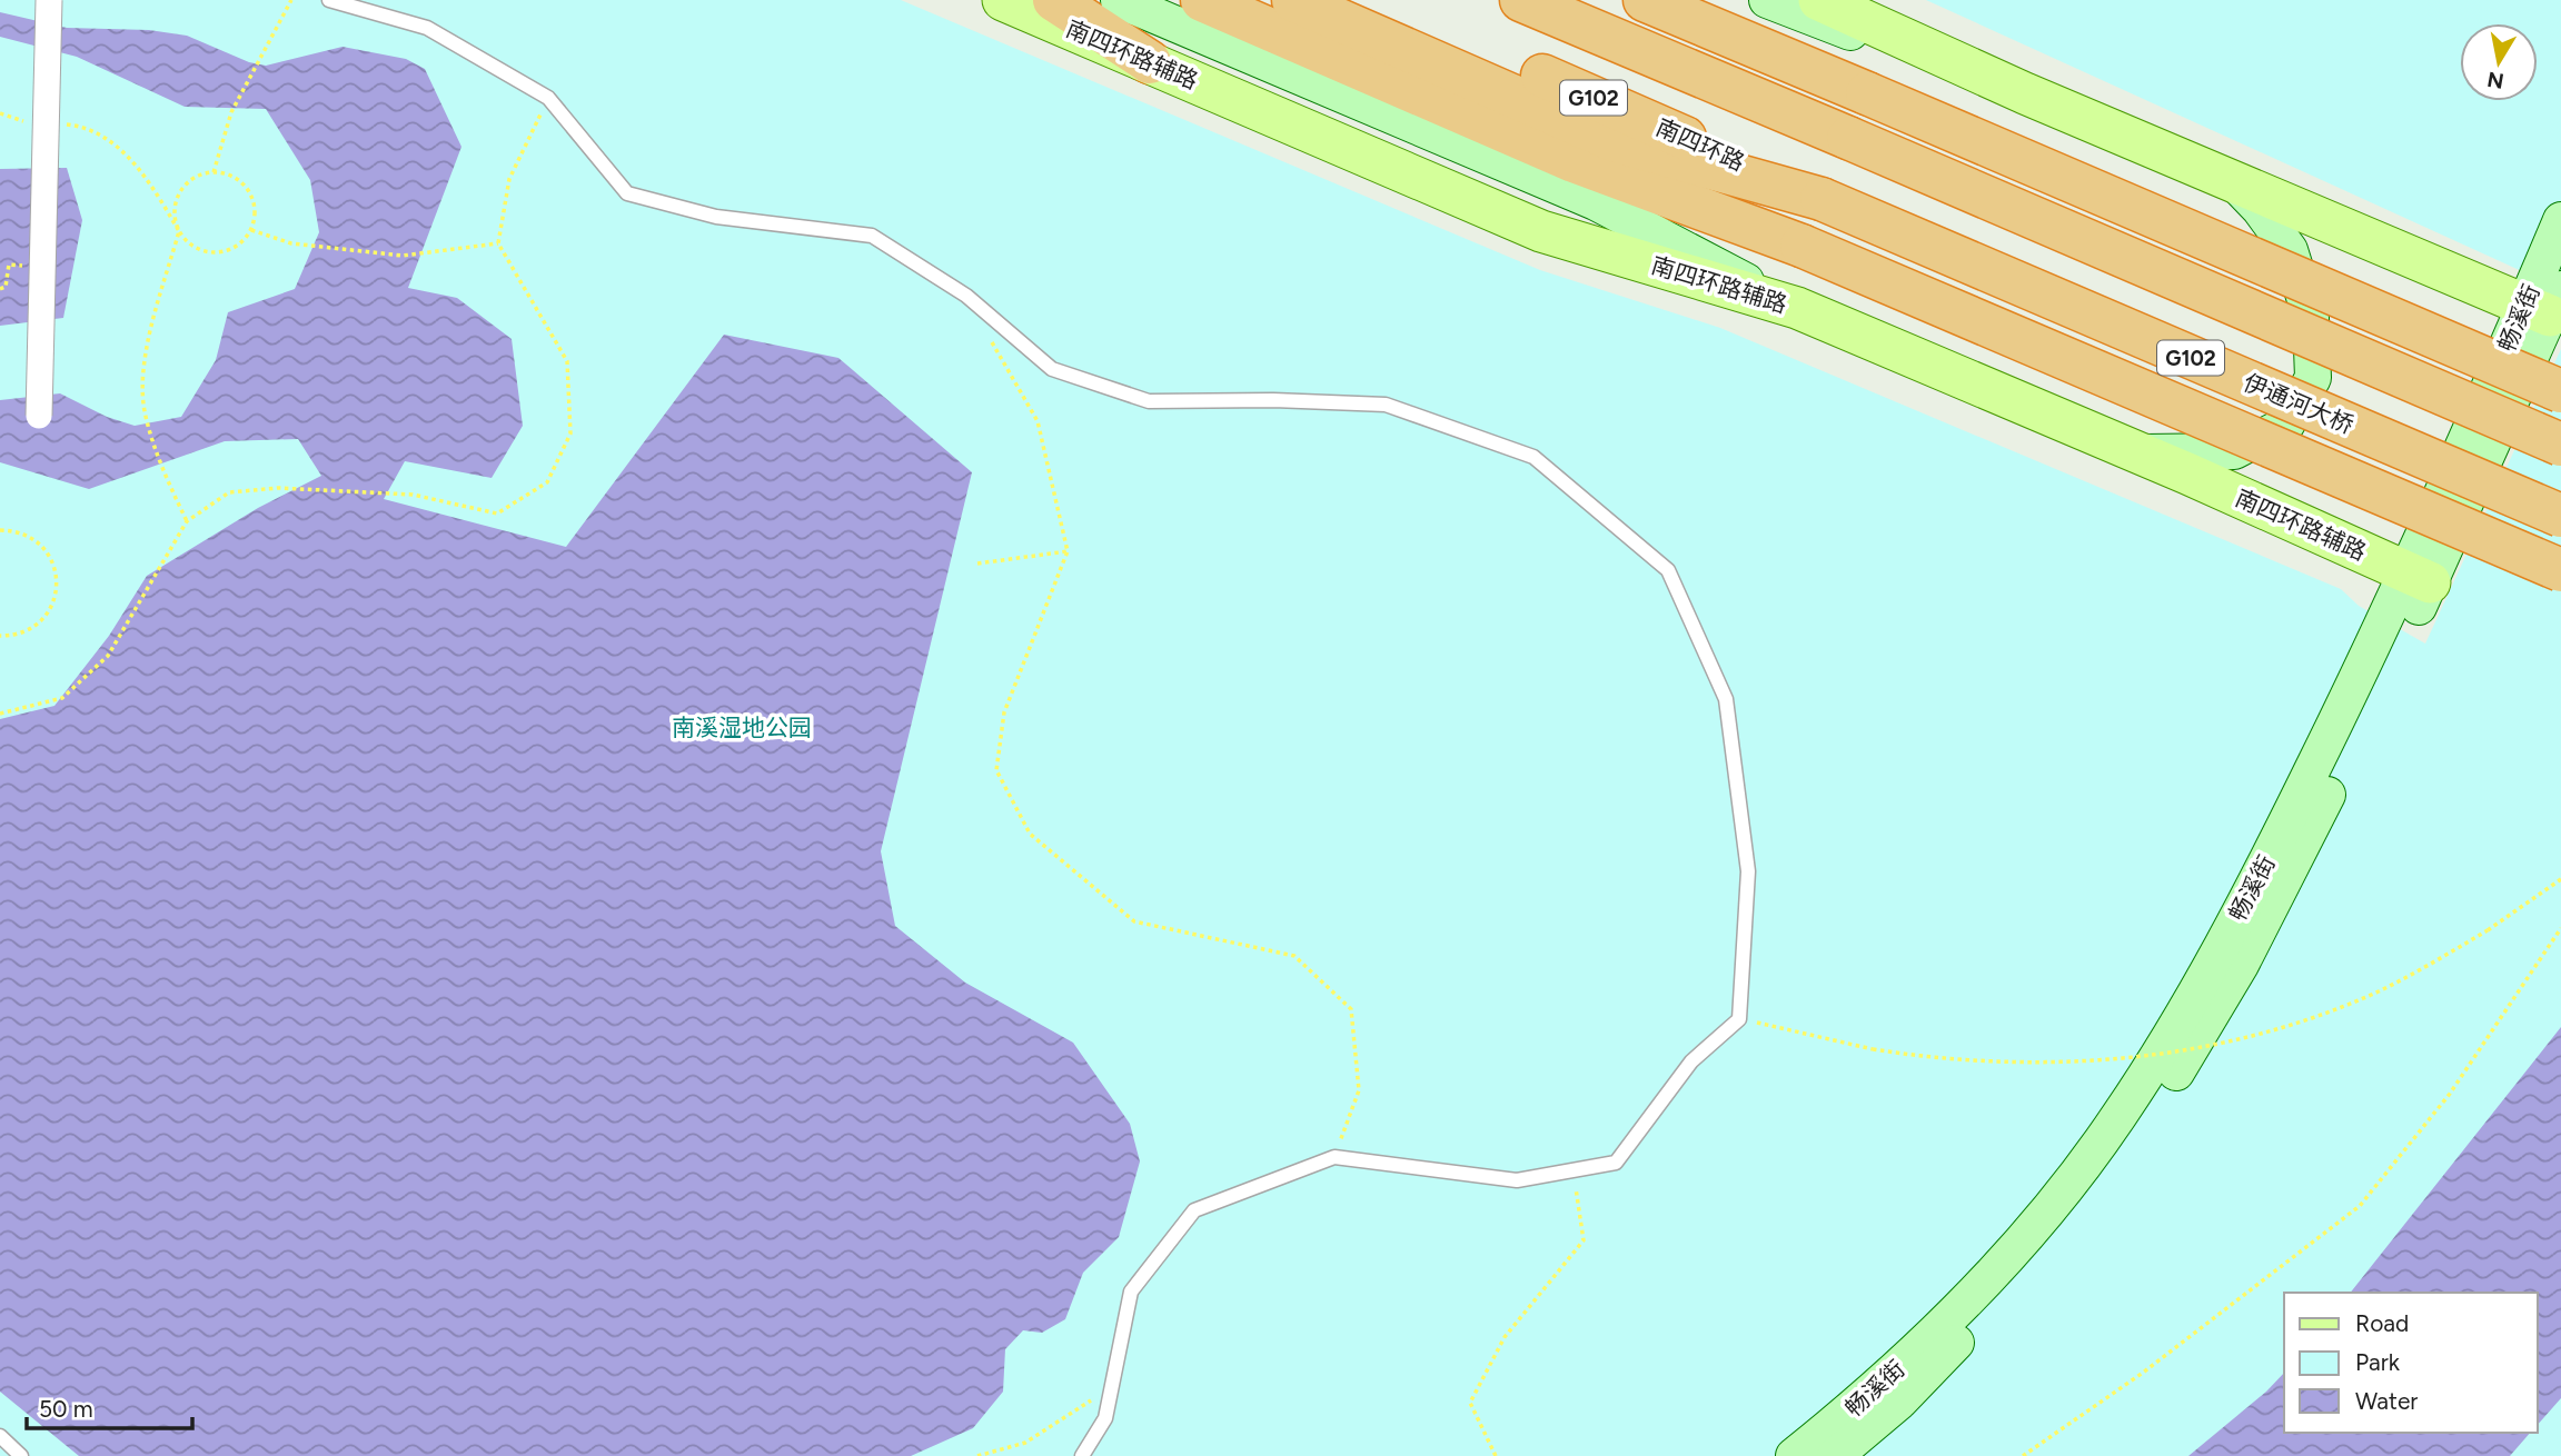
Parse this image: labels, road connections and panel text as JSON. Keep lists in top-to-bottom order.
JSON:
{
  "streets": {
    "highway": ["G102", "南四环路", "伊通河大桥"],
    "main road": ["南四环路辅路", "畅溪街"]
  },
  "crossings": [
    ["南四环路辅路", "畅溪街"],
    ["南四环路", "伊通河大桥"]
  ],
  "parks": ["南溪湿地公园"],
  "legend": ["Road", "Park", "Water"],
  "scale_bar": "50 m",
  "north": "bottom"
}
